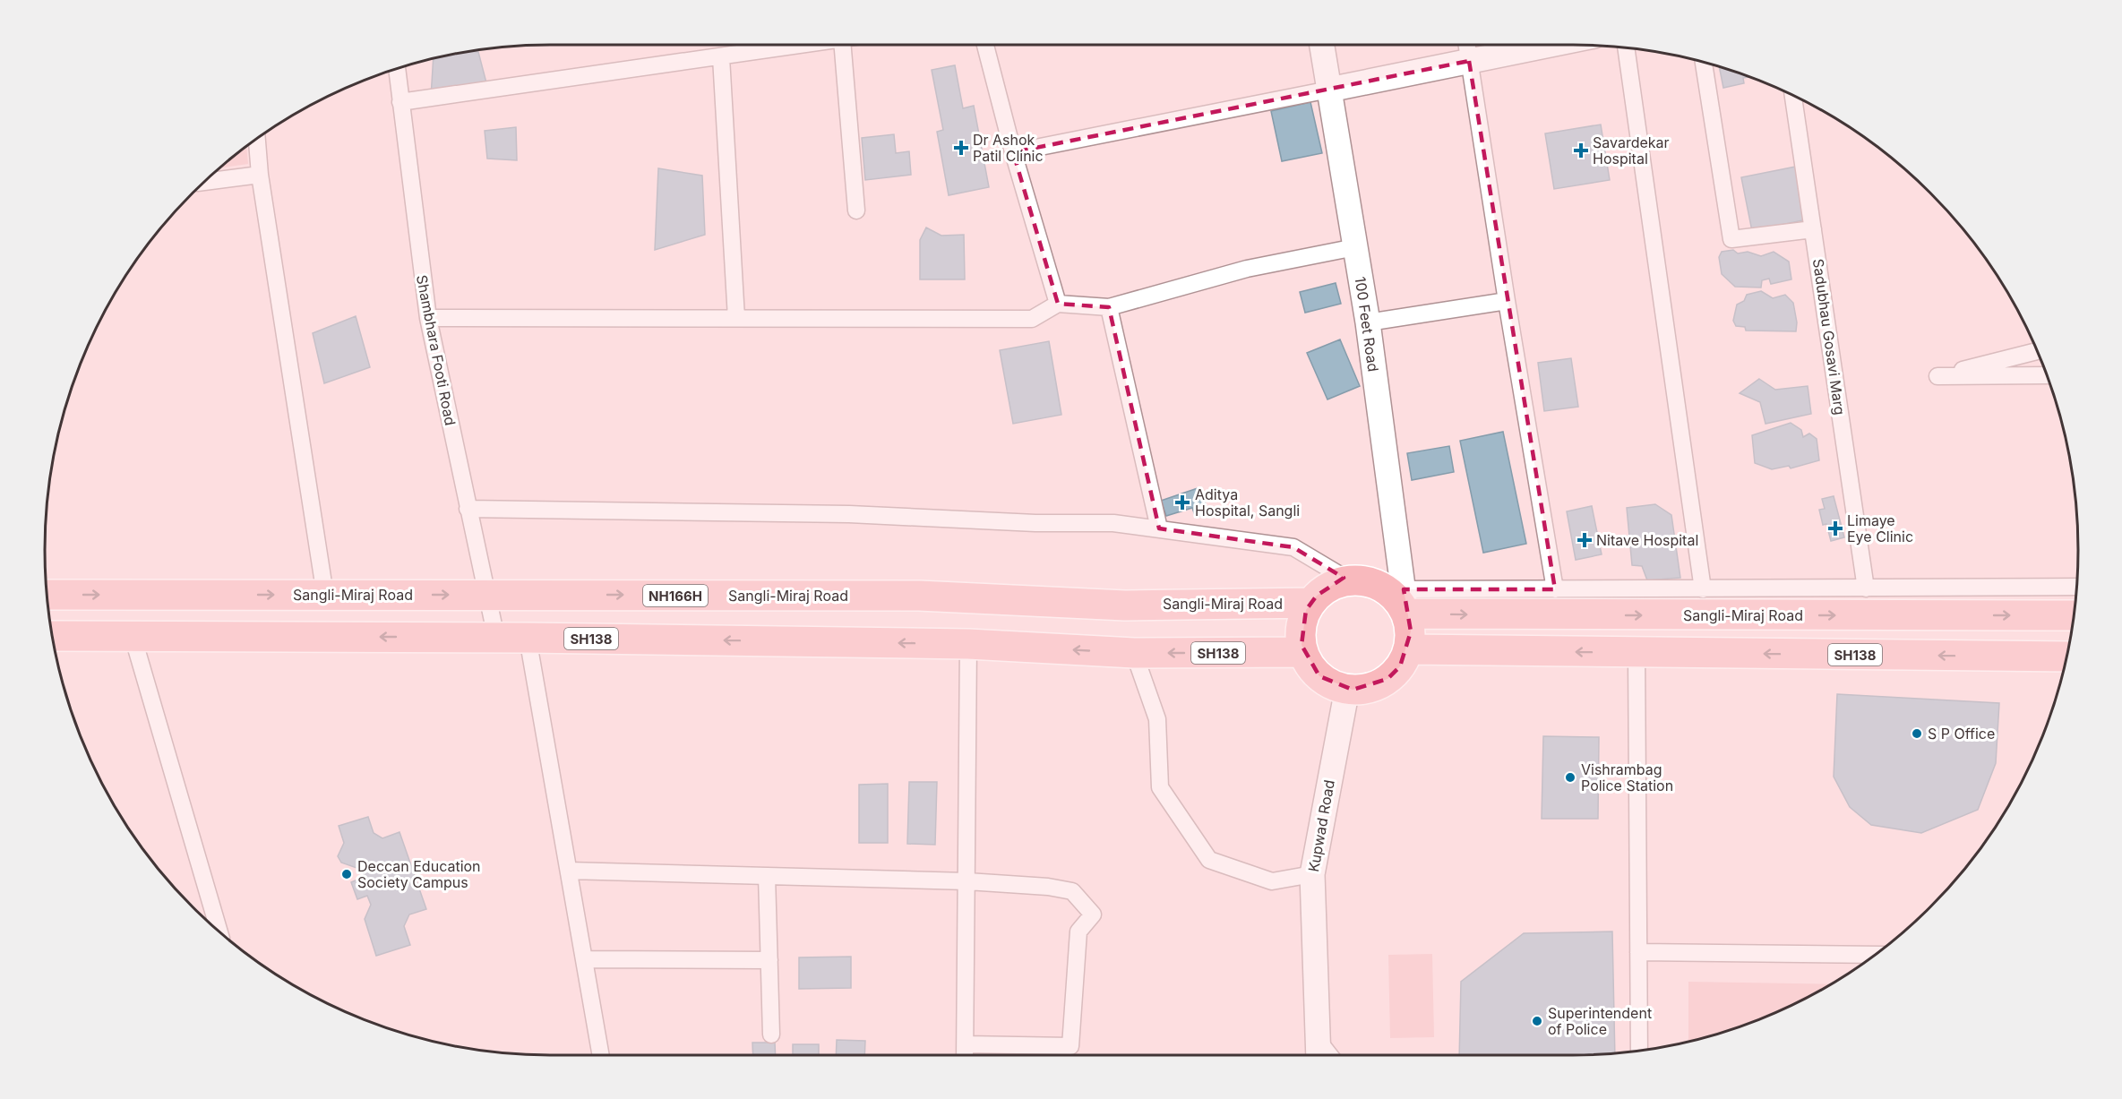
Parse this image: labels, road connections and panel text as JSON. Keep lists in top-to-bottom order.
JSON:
{
  "streets": {
    "highway": ["Sangli-Miraj Road", "NH166H", "SH138"],
    "main road": ["100 Feet Road", "Kupwad Road"],
    "street": ["Sadubhau Gosavi Marg", "Shambhara Footi Road"]
  },
  "crossings": [
    ["100 Feet Road", "Sangli-Miraj Road"],
    ["100 Feet Road", "SH138"],
    ["100 Feet Road", "Kupwad Road"],
    ["Shambhara Footi Road", "Sangli-Miraj Road"],
    ["Shambhara Footi Road", "SH138"],
    ["Sangli-Miraj Road", "SH138"],
    ["Sangli-Miraj Road", "Kupwad Road"],
    ["SH138", "Kupwad Road"]
  ],
  "places": {
    "health": [
      "Dr Ashok Patil Clinic",
      "Savardekar Hospital",
      "Aditya Hospital, Sangli",
      "Limaye Eye Clinic",
      "Nitave Hospital"
    ],
    "other": [
      "S P Office",
      "Vishrambag Police Station",
      "Deccan Education Society Campus",
      "Superintendent of Police"
    ]
  }
}
